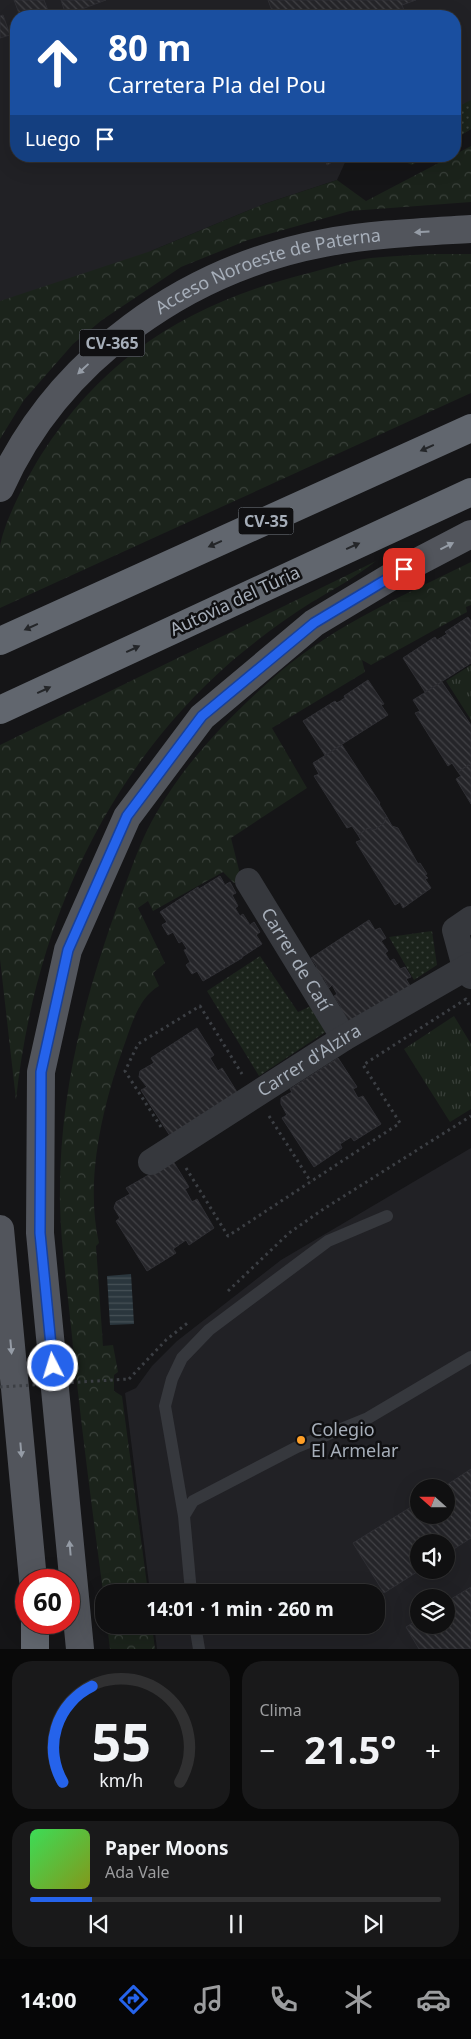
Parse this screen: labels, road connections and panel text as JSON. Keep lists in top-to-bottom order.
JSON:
{
  "streets": {
    "highway": ["CV-35", "Autovia del Túria"],
    "main road": ["Acceso Noroeste de Paterna", "CV-365"],
    "street": ["Carrer de Catí", "Carrer d'Alzira"]
  },
  "crossings": [
    ["Carrer de Catí", "Carrer d'Alzira"]
  ],
  "one_way": ["Acceso Noroeste de Paterna"],
  "places": ["Colegio El Armelar"],
  "north": "left",
  "page": {
    "turn": ["80 m", "Carretera Pla del Pou"],
    "then": "Luego",
    "limit": "60",
    "trip": "14:01 · 1 min · 260 m",
    "tile": "Clima",
    "heat": ["−", "21.5°", "+"],
    "song": ["Paper Moons", "Ada Vale"],
    "tabs": "14:00",
    "gauge": ["55", "km/h"]
  }
}
